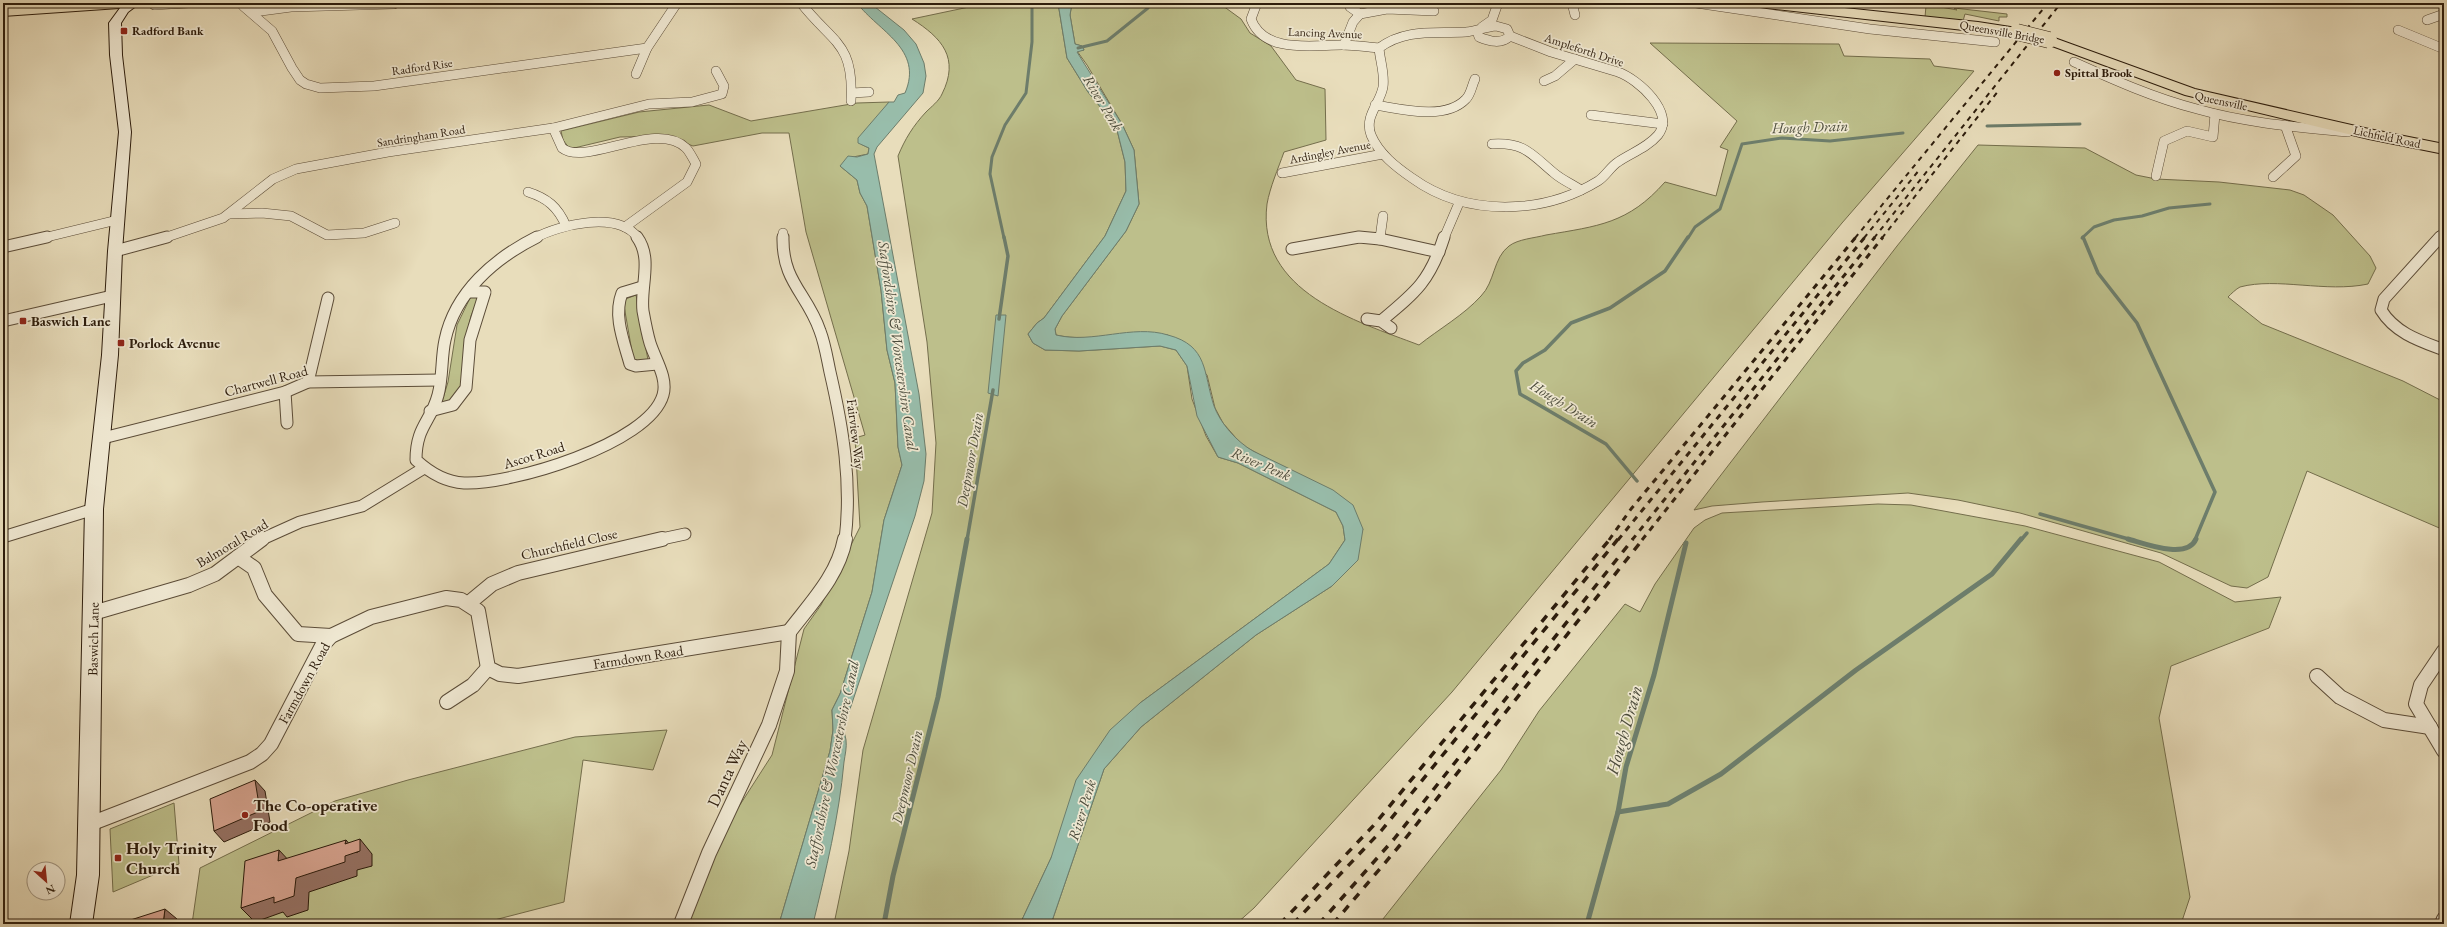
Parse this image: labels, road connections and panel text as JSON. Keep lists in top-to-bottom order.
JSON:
{
  "streets": {
    "highway": ["Queensville Bridge", "Lichfield Road"],
    "street": [
      "Lancing Avenue",
      "Ampleforth Drive",
      "Radford Rise",
      "Queensville",
      "Sandringham Road",
      "Ardingley Avenue",
      "Chartwell Road",
      "Fairview Way",
      "Ascot Road",
      "Balmoral Road",
      "Churchfield Close",
      "Baswich Lane",
      "Farmdown Road",
      "Danta Way"
    ]
  },
  "crossings": [
    ["Queensville Bridge", "Lichfield Road"],
    ["Lancing Avenue", "Ampleforth Drive"],
    ["Queensville", "Lichfield Road"],
    ["Sandringham Road", "Baswich Lane"],
    ["Chartwell Road", "Baswich Lane"],
    ["Fairview Way", "Farmdown Road"],
    ["Fairview Way", "Danta Way"],
    ["Ascot Road", "Balmoral Road"],
    ["Balmoral Road", "Baswich Lane"],
    ["Churchfield Close", "Farmdown Road"],
    ["Baswich Lane", "Farmdown Road"],
    ["Farmdown Road", "Danta Way"]
  ],
  "water": [
    "River Penk",
    "Hough Drain",
    "Staffordshire & Worcestershire Canal",
    "Deepmoor Drain"
  ],
  "places": {
    "transit": [
      "Radford Bank",
      "Baswich Lane",
      "Porlock Avenue",
      "Holy Trinity Church"
    ],
    "other": ["Spittal Brook", "The Co-operative Food"]
  },
  "north": "bottom right"
}
